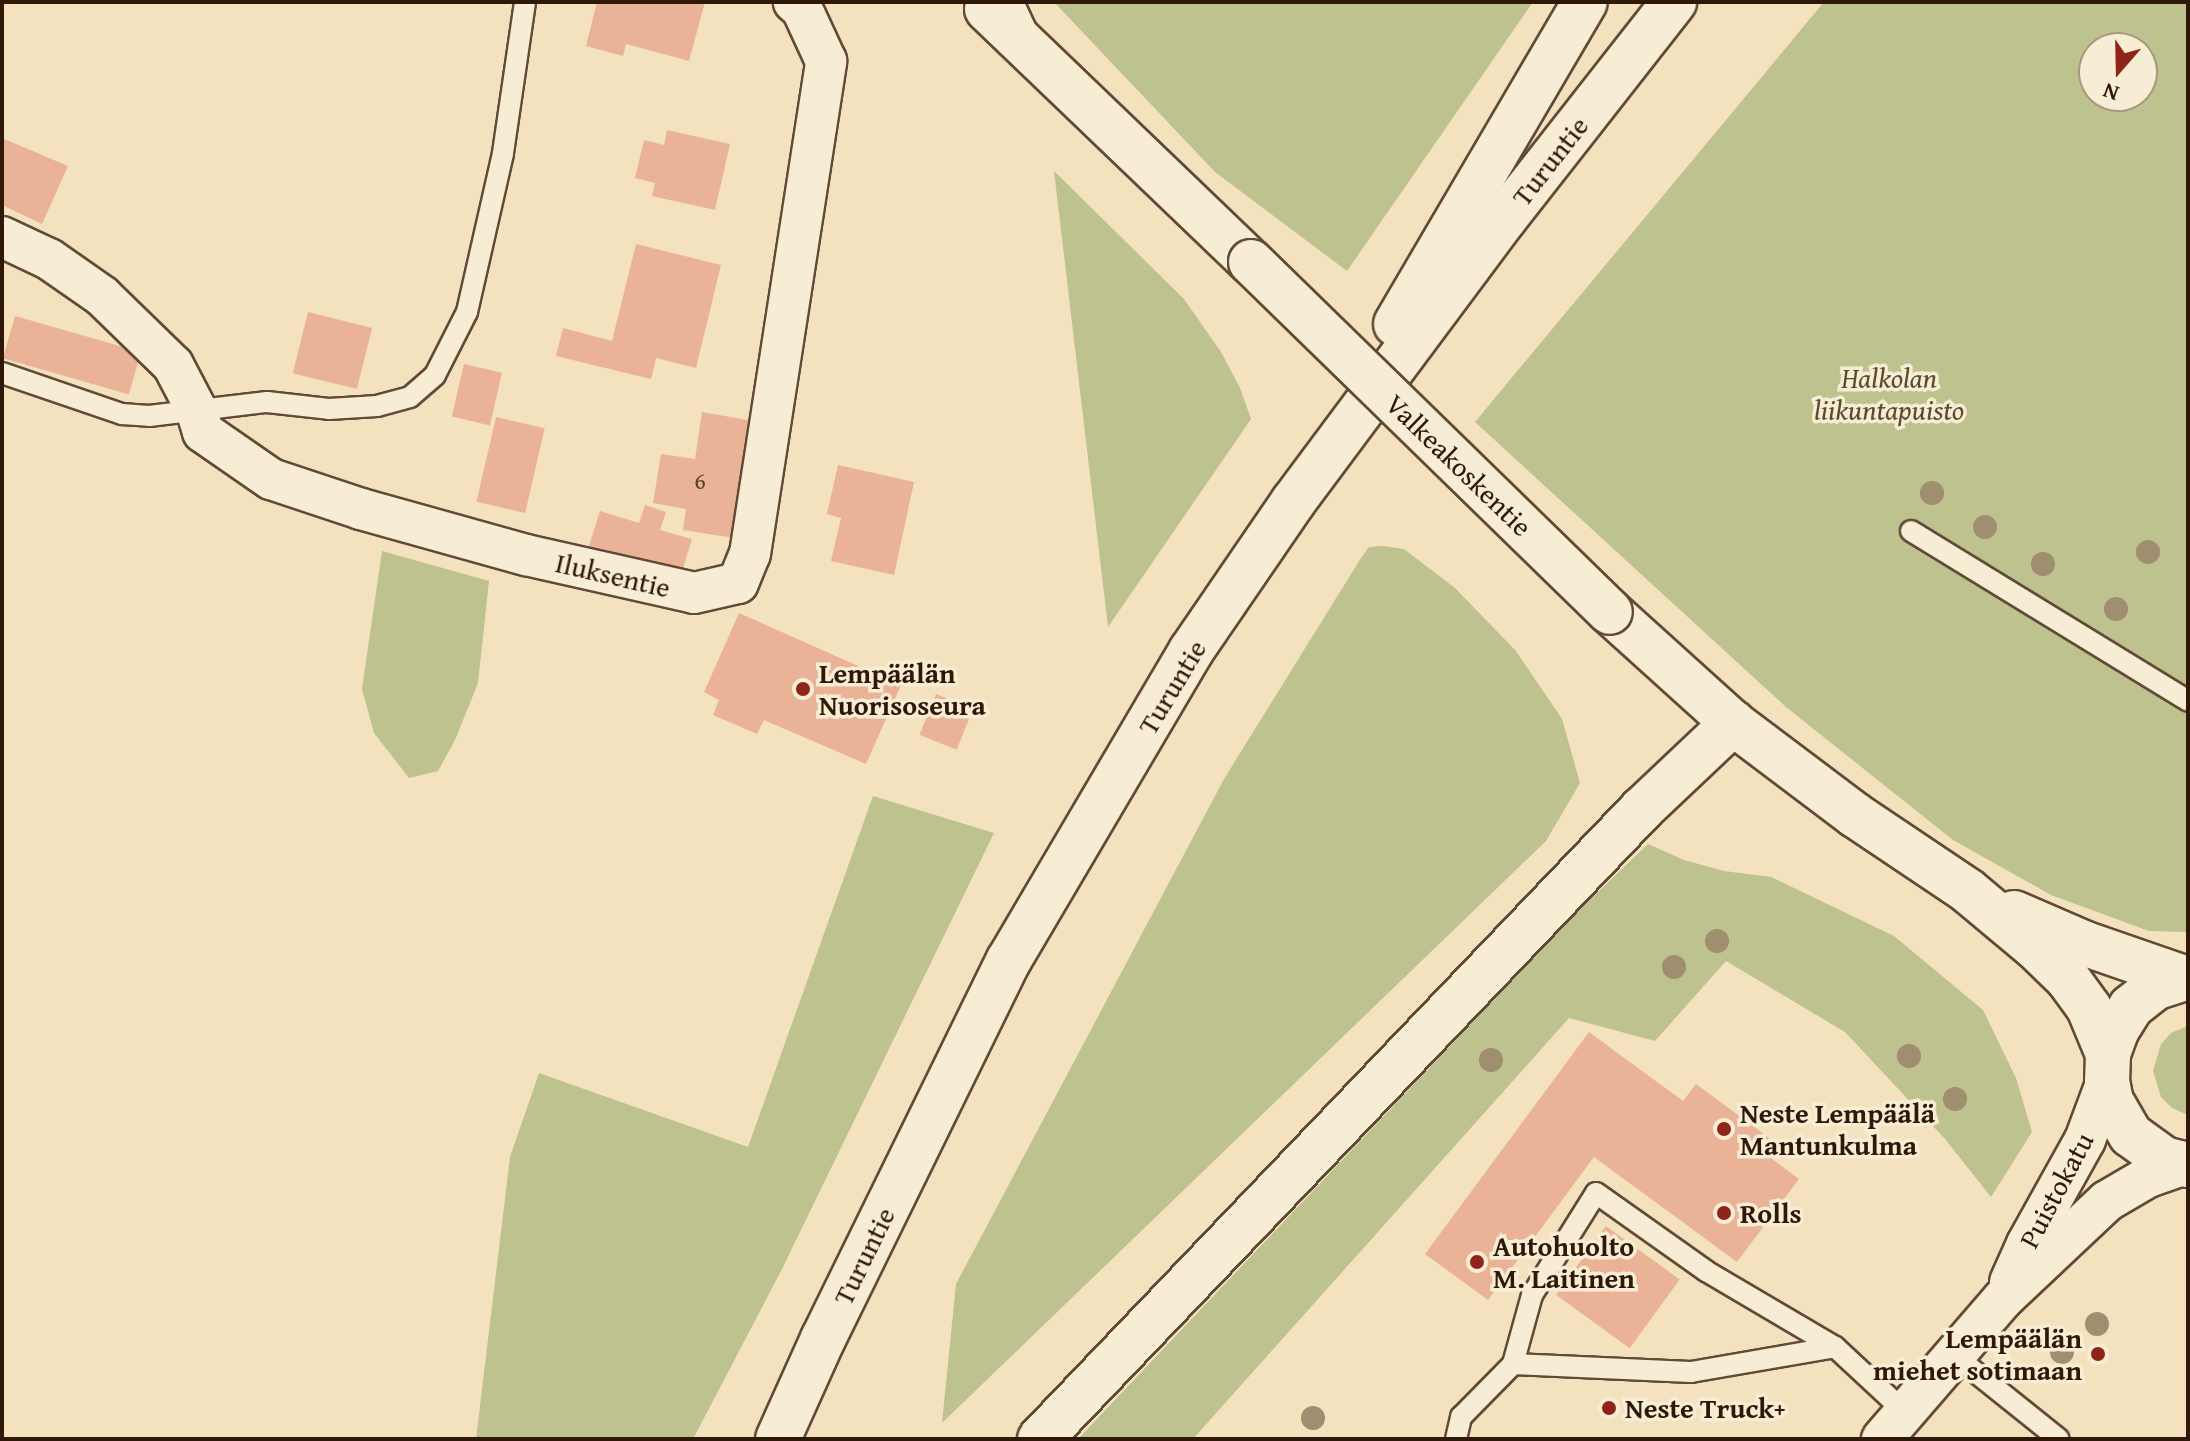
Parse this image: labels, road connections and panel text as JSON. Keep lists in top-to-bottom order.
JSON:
{
  "streets": {
    "main road": ["Turuntie", "Valkeakoskentie"],
    "street": ["Iluksentie", "Puistokatu"]
  },
  "crossings": [
    ["Valkeakoskentie", "Puistokatu"]
  ],
  "parks": ["Halkolan liikuntapuisto"],
  "places": [
    "Lempäälän Nuorisoseura",
    "Neste Lempäälä Mantunkulma",
    "Rolls",
    "Autohuolto M. Laitinen",
    "Lempäälän miehet sotimaan",
    "Neste Truck+"
  ],
  "house_numbers": ["6"],
  "north": "bottom"
}
